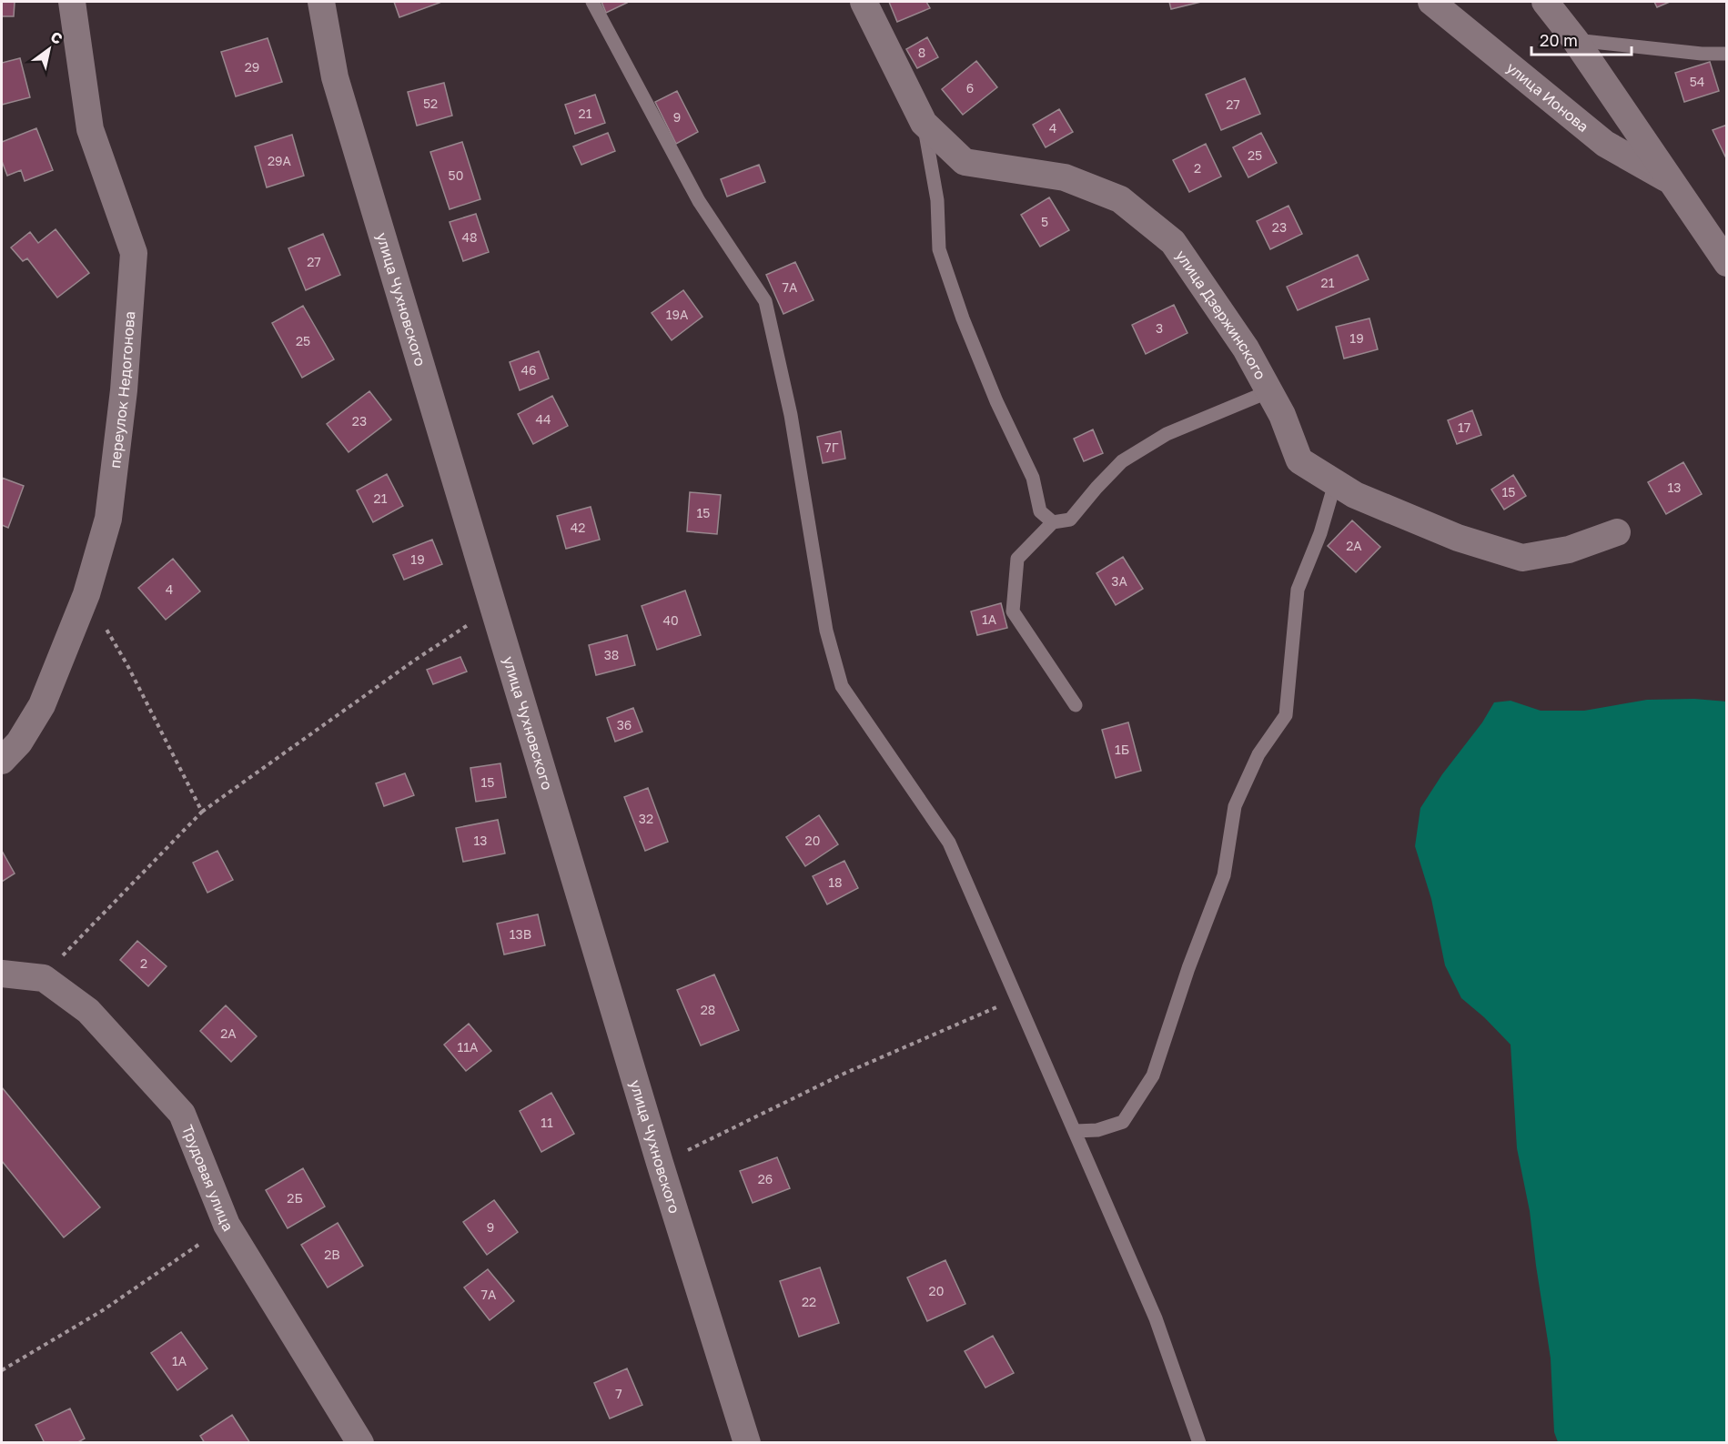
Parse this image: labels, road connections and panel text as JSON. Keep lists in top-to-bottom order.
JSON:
{
  "streets": {
    "street": [
      "улица Ионова",
      "улица Чухновского",
      "улица Дзержинского",
      "переулок Недогонова",
      "Трудовая улица"
    ]
  },
  "house_numbers": [
    "8",
    "29",
    "54",
    "6",
    "52",
    "27",
    "21",
    "9",
    "4",
    "25",
    "29А",
    "2",
    "50",
    "5",
    "23",
    "48",
    "27",
    "21",
    "7А",
    "19А",
    "3",
    "19",
    "25",
    "46",
    "44",
    "23",
    "17",
    "7Г",
    "13",
    "15",
    "21",
    "15",
    "42",
    "2А",
    "19",
    "3А",
    "4",
    "1А",
    "40",
    "38",
    "36",
    "1Б",
    "15",
    "32",
    "13",
    "20",
    "18",
    "13В",
    "2",
    "28",
    "2А",
    "11А",
    "11",
    "26",
    "2Б",
    "9",
    "2В",
    "20",
    "7А",
    "22",
    "1А",
    "7"
  ],
  "scale_bar": "20 m",
  "north": "top right"
}
